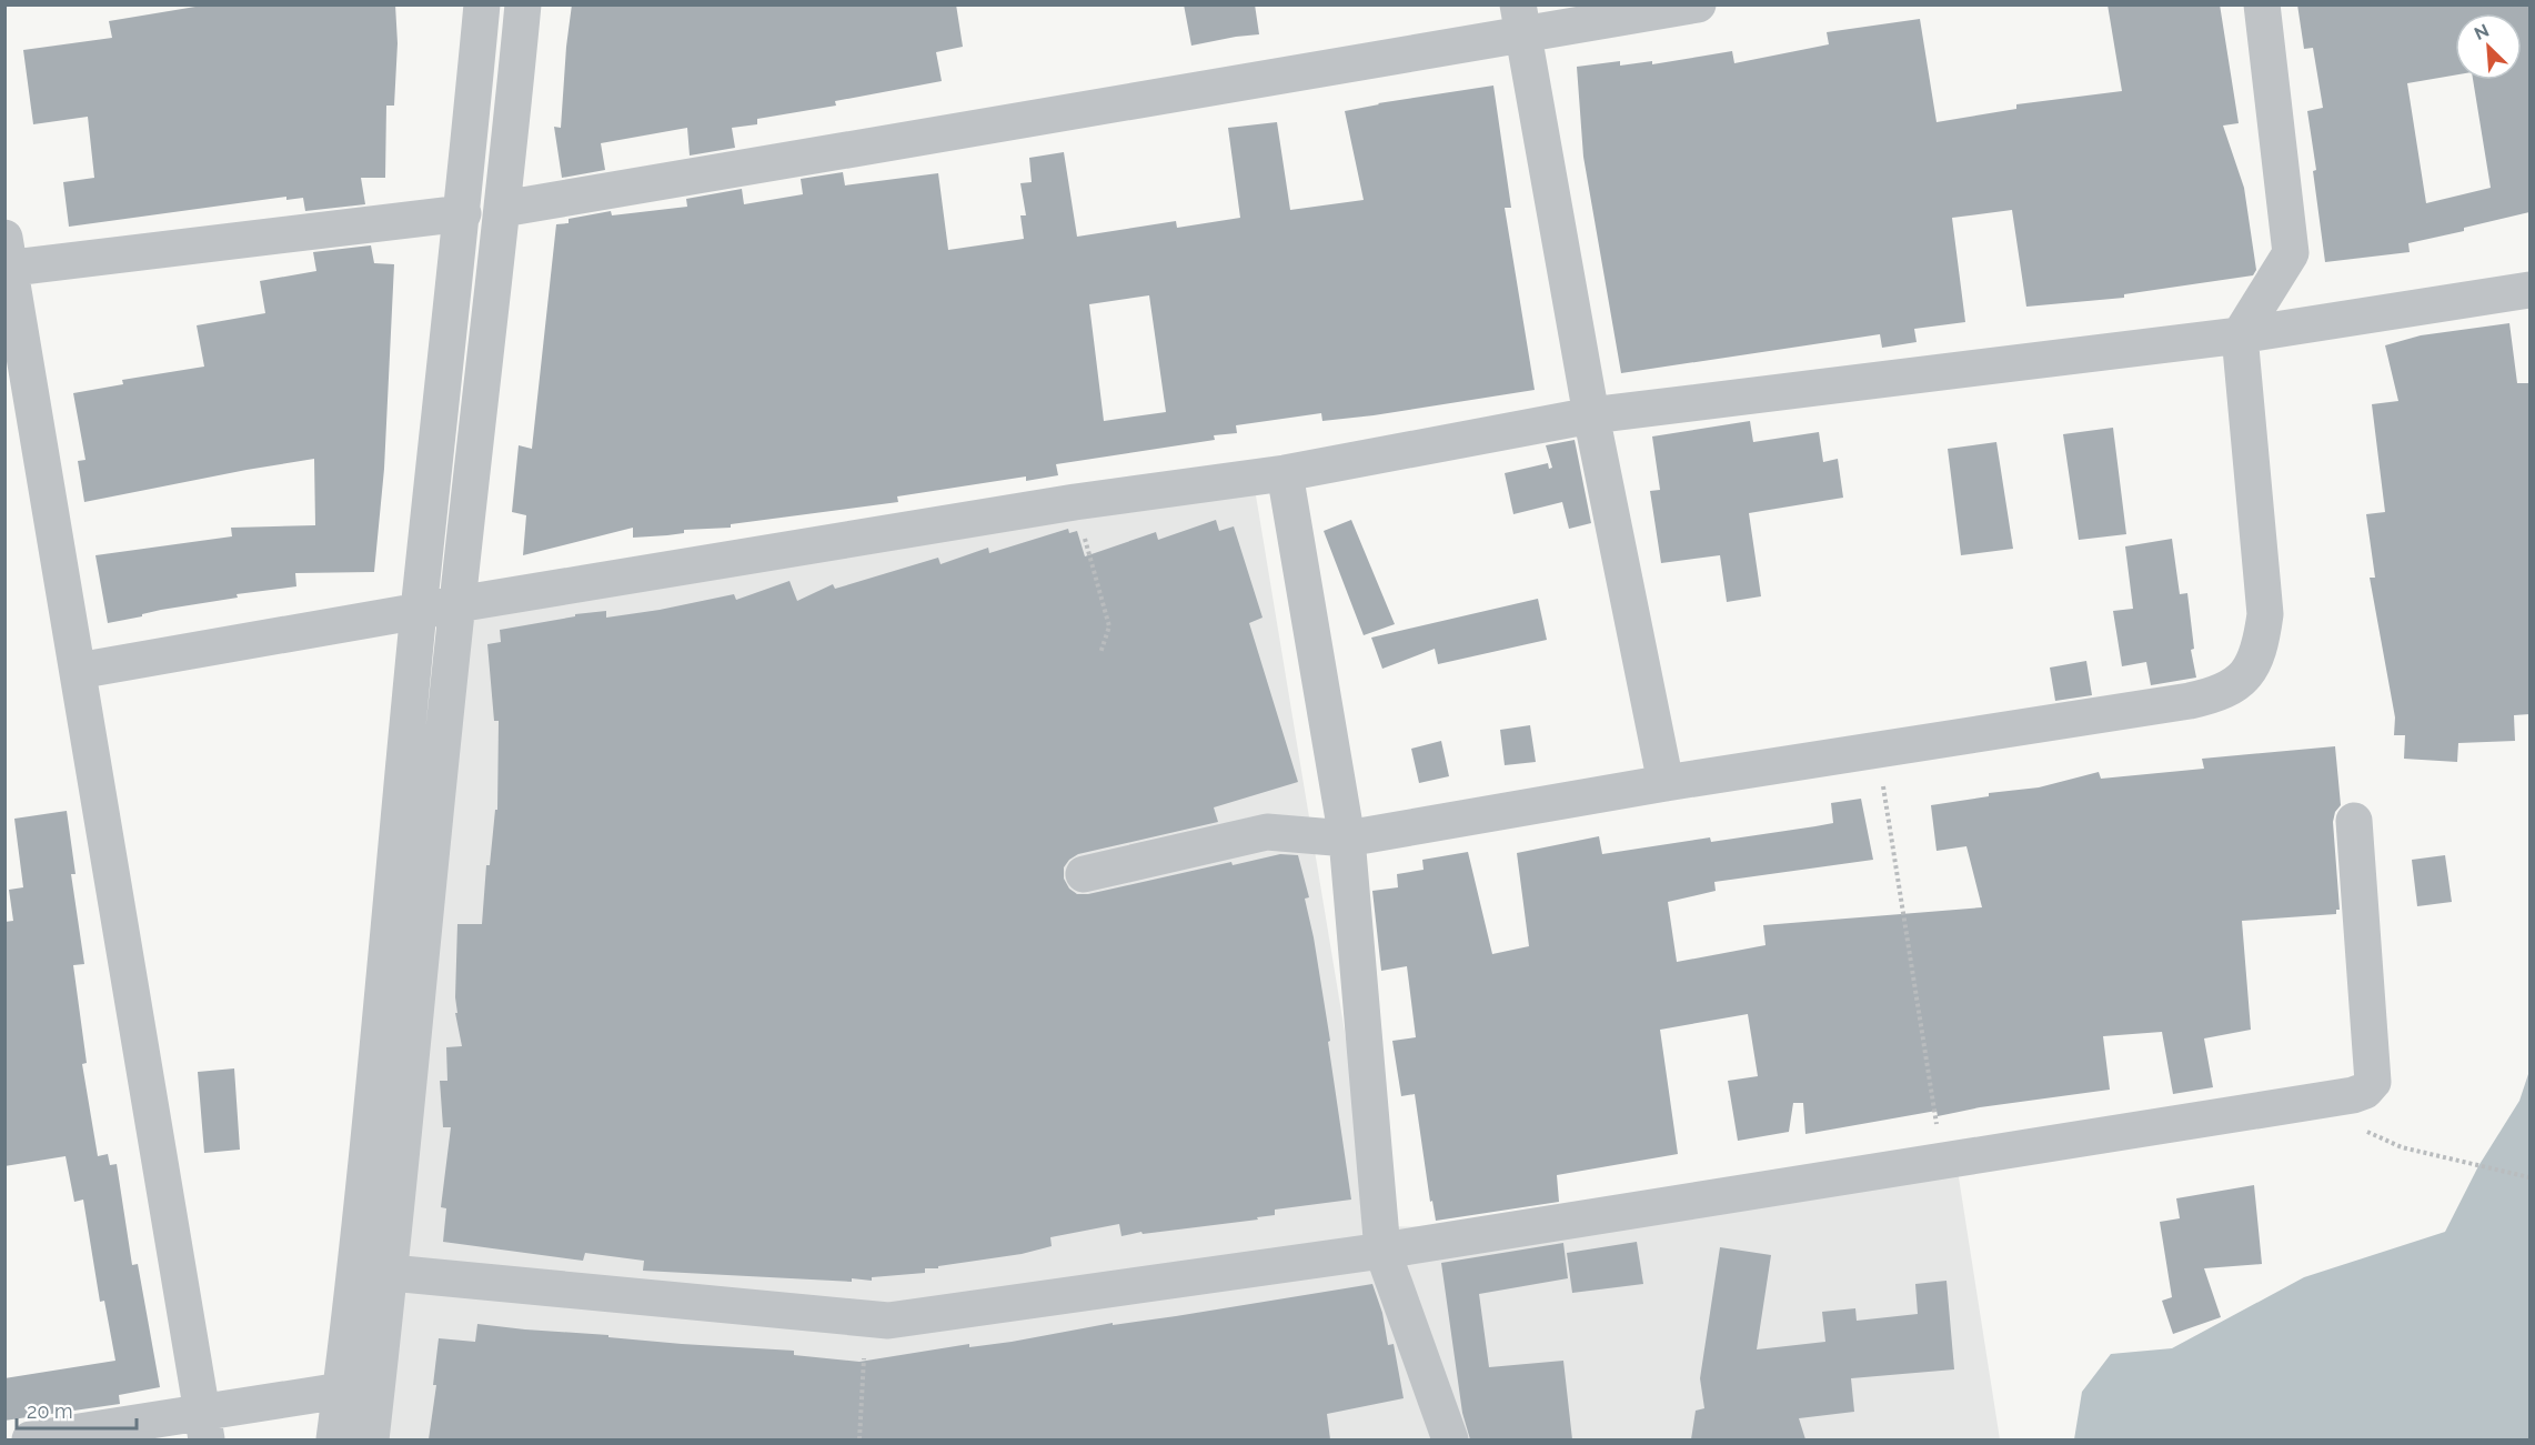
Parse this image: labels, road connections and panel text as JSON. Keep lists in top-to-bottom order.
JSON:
{
  "scale_bar": "20 m",
  "north": "top left"
}
